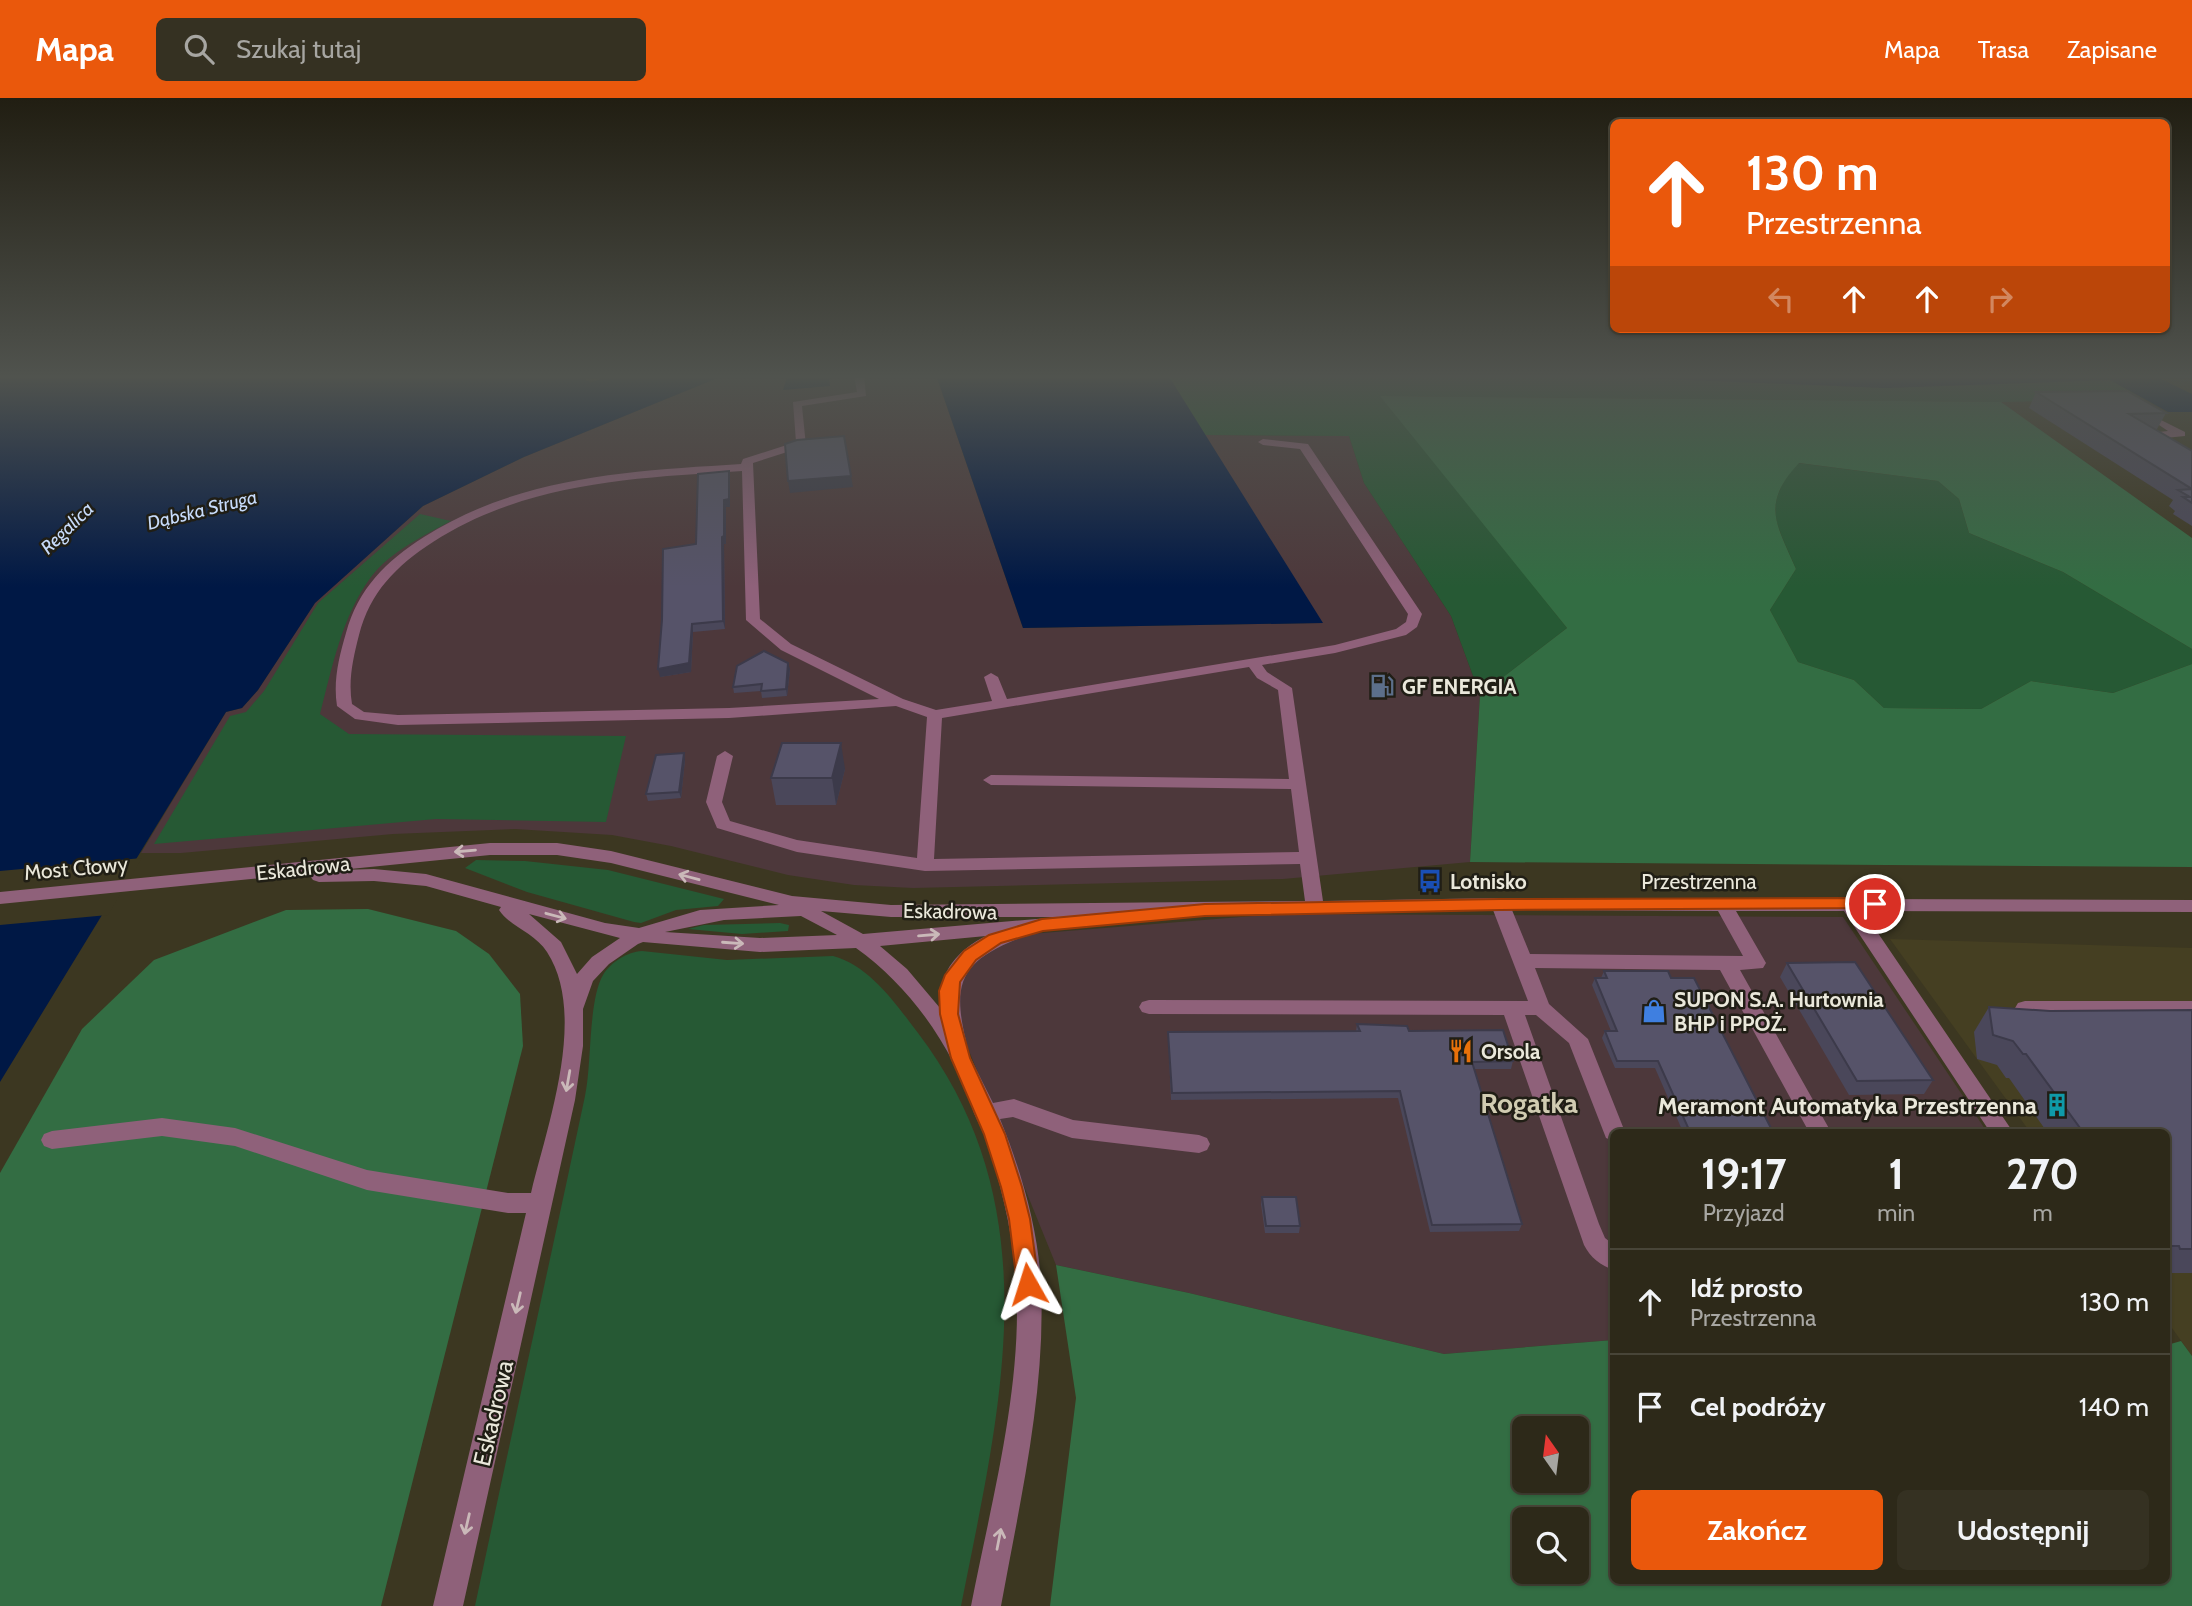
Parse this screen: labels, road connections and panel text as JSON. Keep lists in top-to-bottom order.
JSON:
{
  "streets": {
    "street": ["Most Cłowy", "Eskadrowa", "Przestrzenna"]
  },
  "crossings": [
    ["Most Cłowy", "Eskadrowa"],
    ["Eskadrowa", "Przestrzenna"]
  ],
  "districts": ["Rogatka"],
  "water": ["Dąbska Struga", "Regalica"],
  "places": {
    "fuel station": ["GF ENERGIA"],
    "bus stop": ["Lotnisko"],
    "shop": ["SUPON S.A. Hurtownia BHP i PPOŻ."],
    "restaurant": ["Orsola"],
    "building": ["Meramont Automatyka Przestrzenna"]
  },
  "north": "top",
  "page": {
    "header": "Mapa",
    "search": "Szukaj tutaj",
    "nav": ["Mapa", "Trasa", "Zapisane"],
    "turn": ["130 m", "Przestrzenna"],
    "eta": [
      "19:17",
      "Przyjazd",
      "1",
      "min",
      "270",
      "m"
    ],
    "list": [
      {
        "name": "Idź prosto",
        "note": "Przestrzenna",
        "value": "130 m"
      },
      {
        "name": "Cel podróży",
        "value": "140 m"
      }
    ],
    "buttons": ["Zakończ", "Udostępnij"]
  }
}
